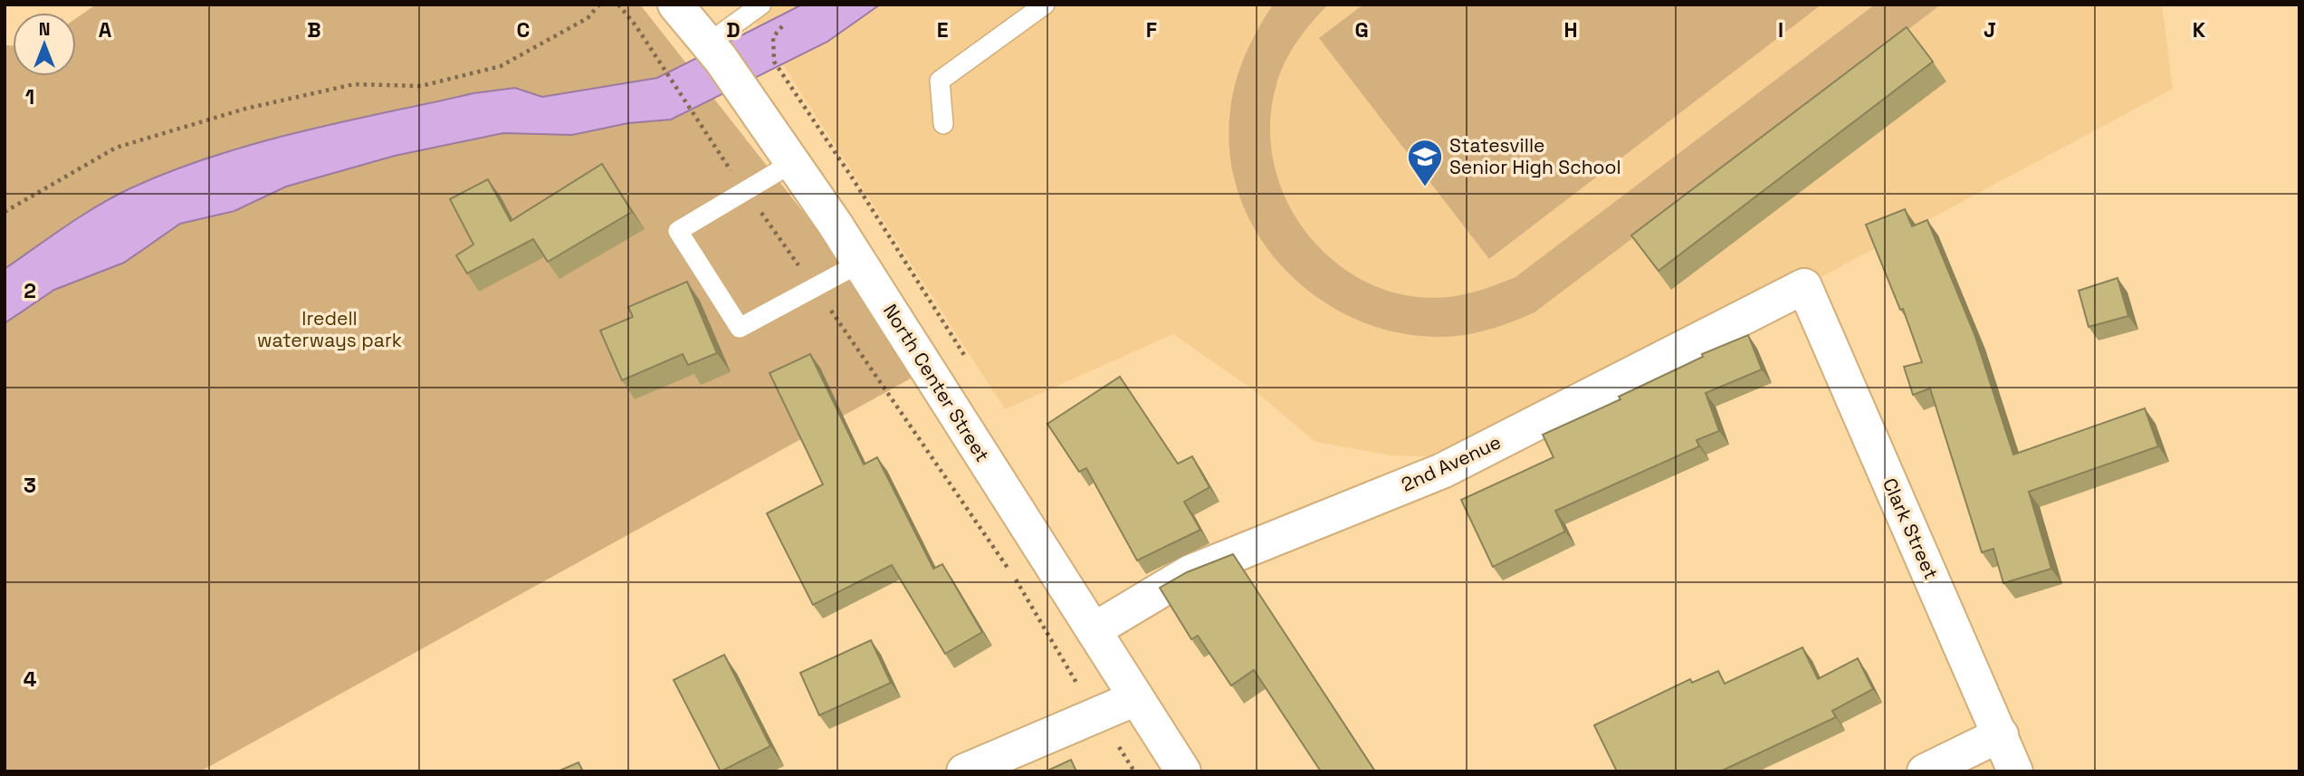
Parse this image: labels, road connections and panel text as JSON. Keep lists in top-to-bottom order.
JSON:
{
  "streets": {
    "street": ["North Center Street", "2nd Avenue", "Clark Street"]
  },
  "crossings": [
    ["North Center Street", "2nd Avenue"],
    ["2nd Avenue", "Clark Street"]
  ],
  "parks": ["Iredell waterways park"],
  "places": {
    "school or university": ["Statesville Senior High School"]
  },
  "north": "top",
  "grid": {
    "columns": [
      "A",
      "B",
      "C",
      "D",
      "E",
      "F",
      "G",
      "H",
      "I",
      "J",
      "K"
    ],
    "rows": [
      "1",
      "2",
      "3",
      "4"
    ]
  }
}
